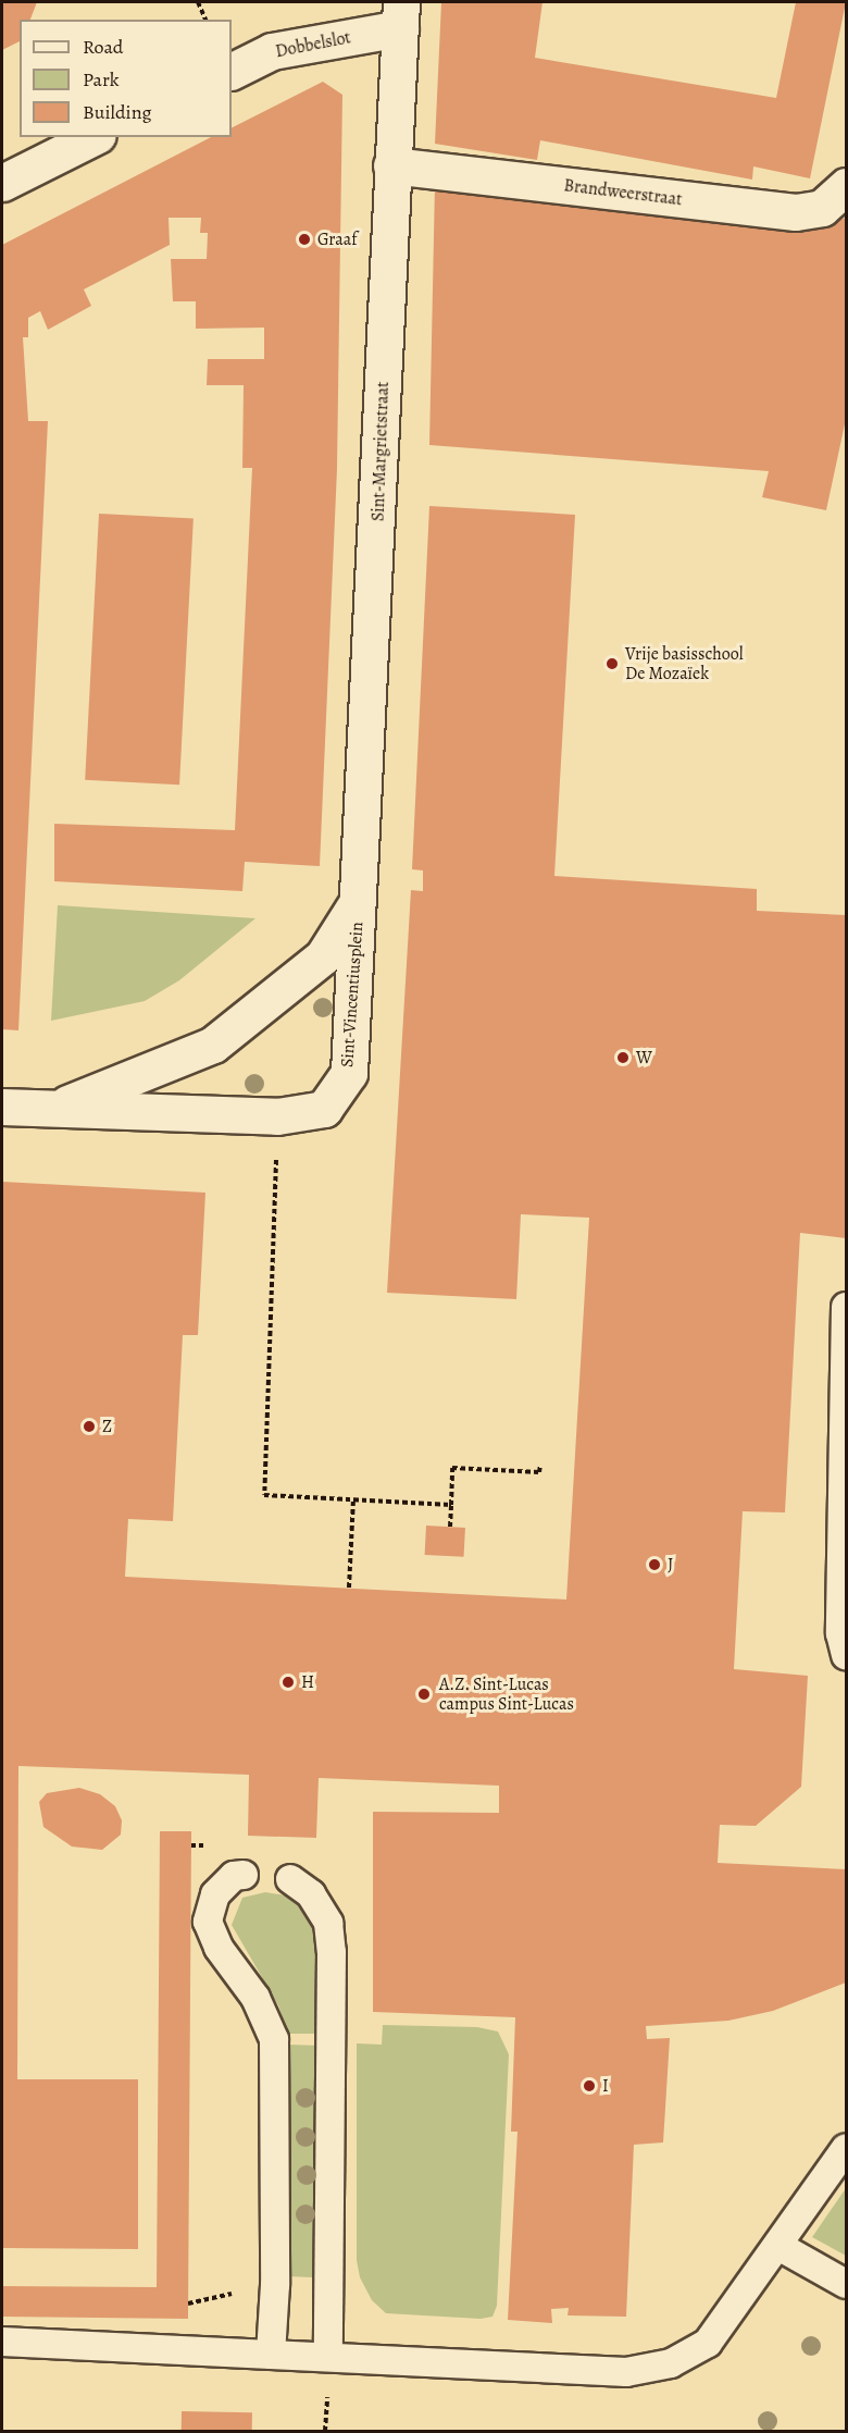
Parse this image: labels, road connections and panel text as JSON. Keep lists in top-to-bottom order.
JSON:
{
  "streets": {
    "street": [
      "Dobbelslot",
      "Brandweerstraat",
      "Sint-Margrietstraat",
      "Sint-Vincentiusplein"
    ]
  },
  "crossings": [
    ["Dobbelslot", "Sint-Margrietstraat"],
    ["Brandweerstraat", "Sint-Margrietstraat"],
    ["Sint-Margrietstraat", "Sint-Vincentiusplein"]
  ],
  "places": [
    "Graaf",
    "Vrije basisschool De Mozaïek",
    "W",
    "Z",
    "J",
    "H",
    "A.Z. Sint-Lucas campus Sint-Lucas",
    "I"
  ],
  "legend": ["Road", "Park", "Building"]
}
